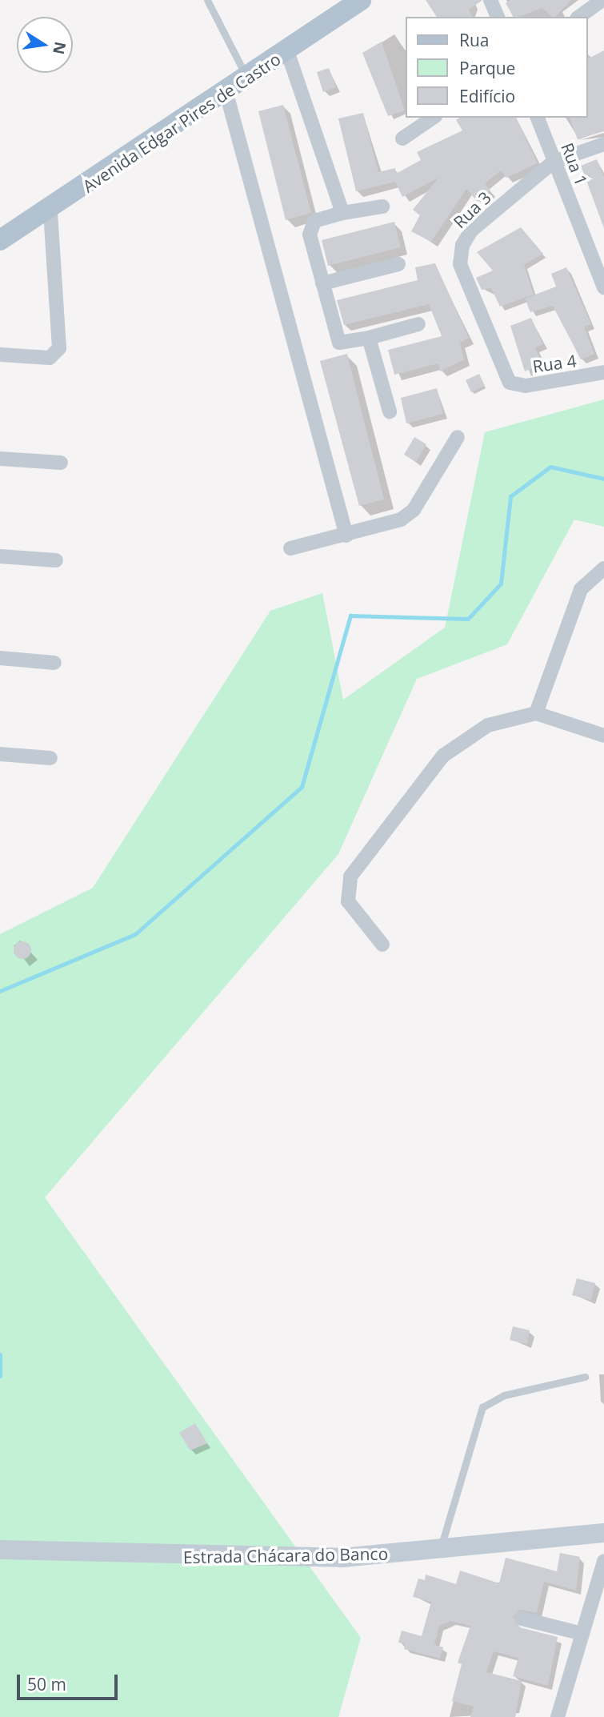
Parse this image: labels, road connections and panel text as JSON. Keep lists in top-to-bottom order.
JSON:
{
  "streets": {
    "main road": ["Avenida Edgar Pires de Castro"],
    "street": [
      "Rua 1",
      "Rua 3",
      "Rua 4",
      "Estrada Chácara do Banco"
    ]
  },
  "crossings": [
    ["Rua 1", "Rua 3"],
    ["Rua 3", "Rua 4"]
  ],
  "legend": ["Rua", "Parque", "Edifício"],
  "scale_bar": "50 m",
  "north": "right"
}
